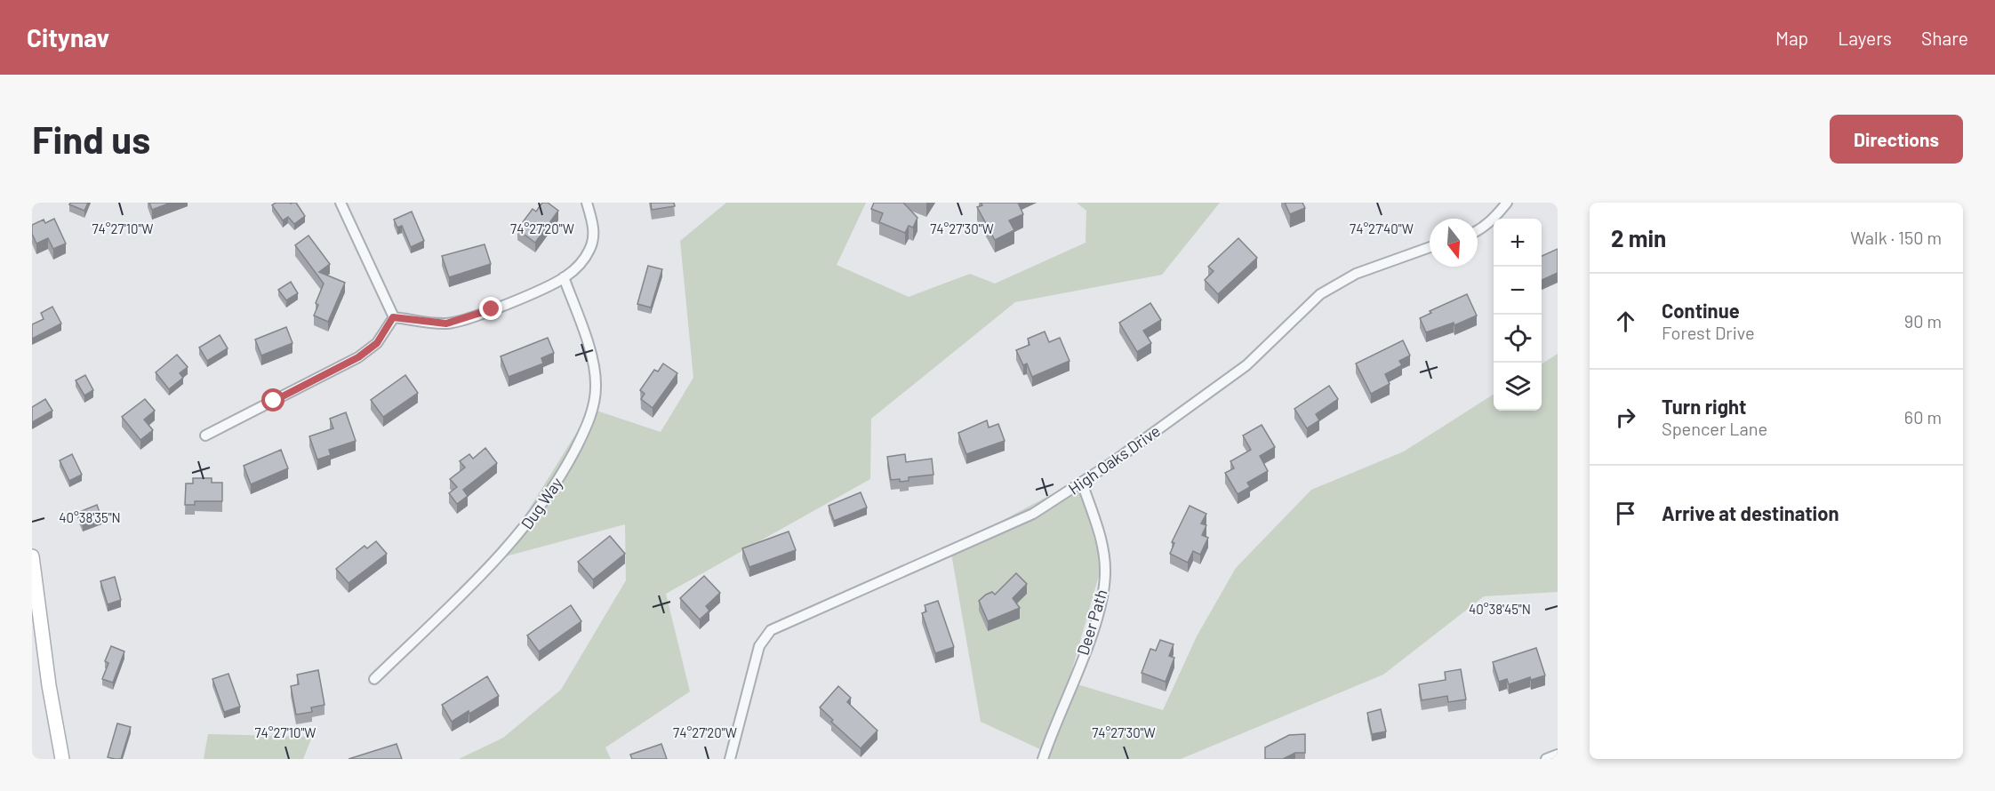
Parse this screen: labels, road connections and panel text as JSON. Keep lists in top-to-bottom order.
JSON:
{
  "streets": {
    "street": ["High Oaks Drive", "Dug Way", "Deer Path"]
  },
  "crossings": [
    ["High Oaks Drive", "Deer Path"]
  ],
  "north": "bottom",
  "page": {
    "header": "Citynav",
    "nav": ["Map", "Layers", "Share"],
    "buttons": "Directions",
    "title": "Find us",
    "heading": ["2 min", "Walk · 150 m"],
    "map_buttons": ["+", "−"],
    "list": [
      ["Continue", "Forest Drive", "90 m"],
      ["Turn right", "Spencer Lane", "60 m"],
      "Arrive at destination"
    ]
  },
  "coordinates": [
    "74°27'10\"W",
    "74°27'20\"W",
    "74°27'30\"W",
    "74°27'40\"W",
    "40°38'35\"N",
    "40°38'45\"N"
  ]
}
